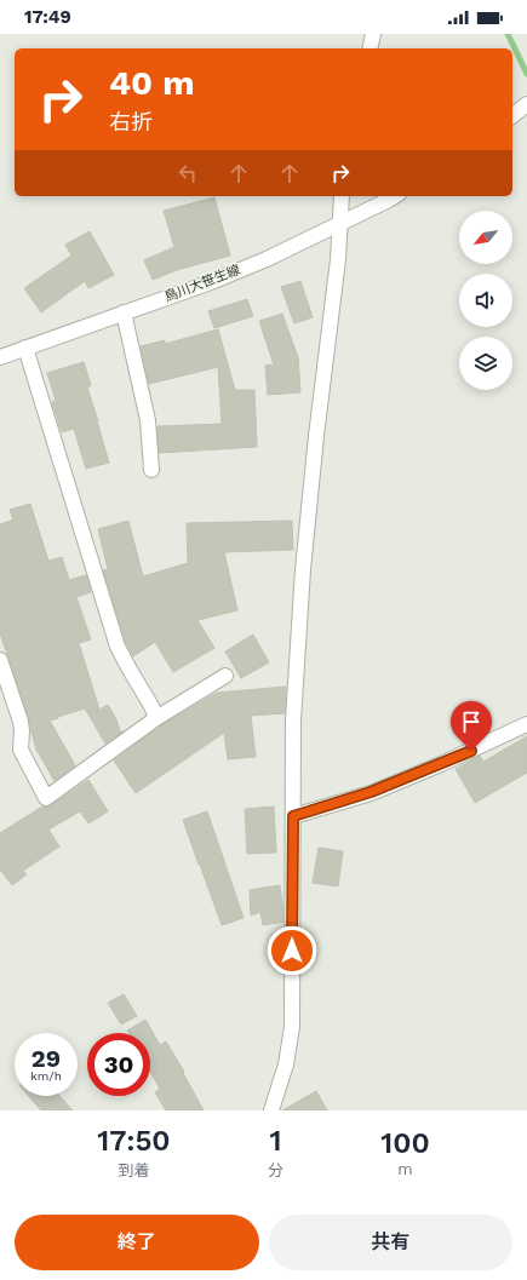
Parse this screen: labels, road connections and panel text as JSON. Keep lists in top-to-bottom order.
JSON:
{
  "streets": {
    "street": ["鳥川大笹生線"]
  },
  "north": "bottom left",
  "page": {
    "status": "17:49",
    "turn": ["40 m", "右折"],
    "speed": "29 km/h",
    "limit": "30",
    "eta": [
      "17:50",
      "到着",
      "1",
      "分",
      "100",
      "m"
    ],
    "buttons": ["終了", "共有"]
  }
}
